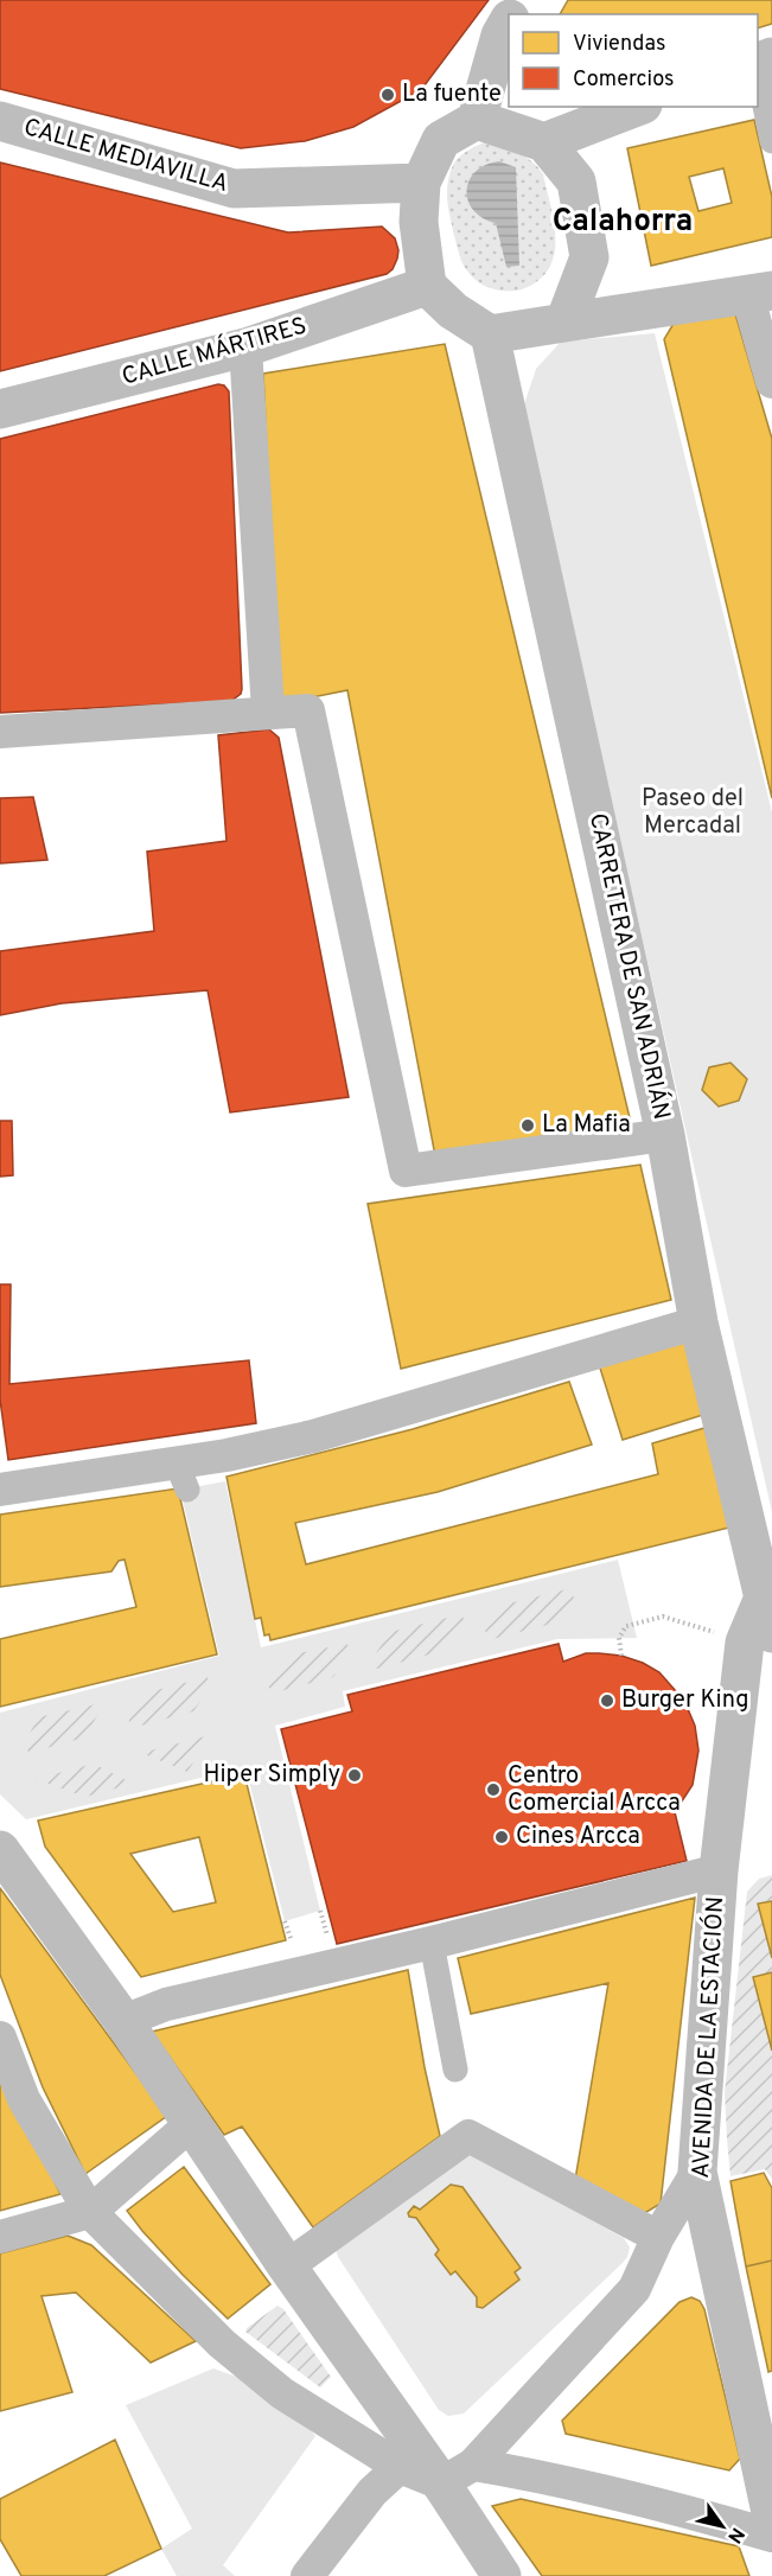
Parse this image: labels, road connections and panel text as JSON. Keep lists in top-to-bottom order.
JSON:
{
  "streets": {
    "street": [
      "CALLE MEDIAVILLA",
      "CALLE MÁRTIRES",
      "CARRETERA DE SAN ADRIÁN",
      "AVENIDA DE LA ESTACIÓN"
    ]
  },
  "crossings": [
    ["CALLE MEDIAVILLA", "CALLE MÁRTIRES"],
    ["CALLE MEDIAVILLA", "CARRETERA DE SAN ADRIÁN"],
    ["CALLE MÁRTIRES", "CARRETERA DE SAN ADRIÁN"],
    ["CARRETERA DE SAN ADRIÁN", "AVENIDA DE LA ESTACIÓN"]
  ],
  "districts": ["Calahorra"],
  "parks": ["Paseo del Mercadal"],
  "places": [
    "La fuente",
    "La Mafia",
    "Burger King",
    "Hiper Simply",
    "Centro Comercial Arcca",
    "Cines Arcca"
  ],
  "legend": ["Viviendas", "Comercios"],
  "north": "bottom right"
}
